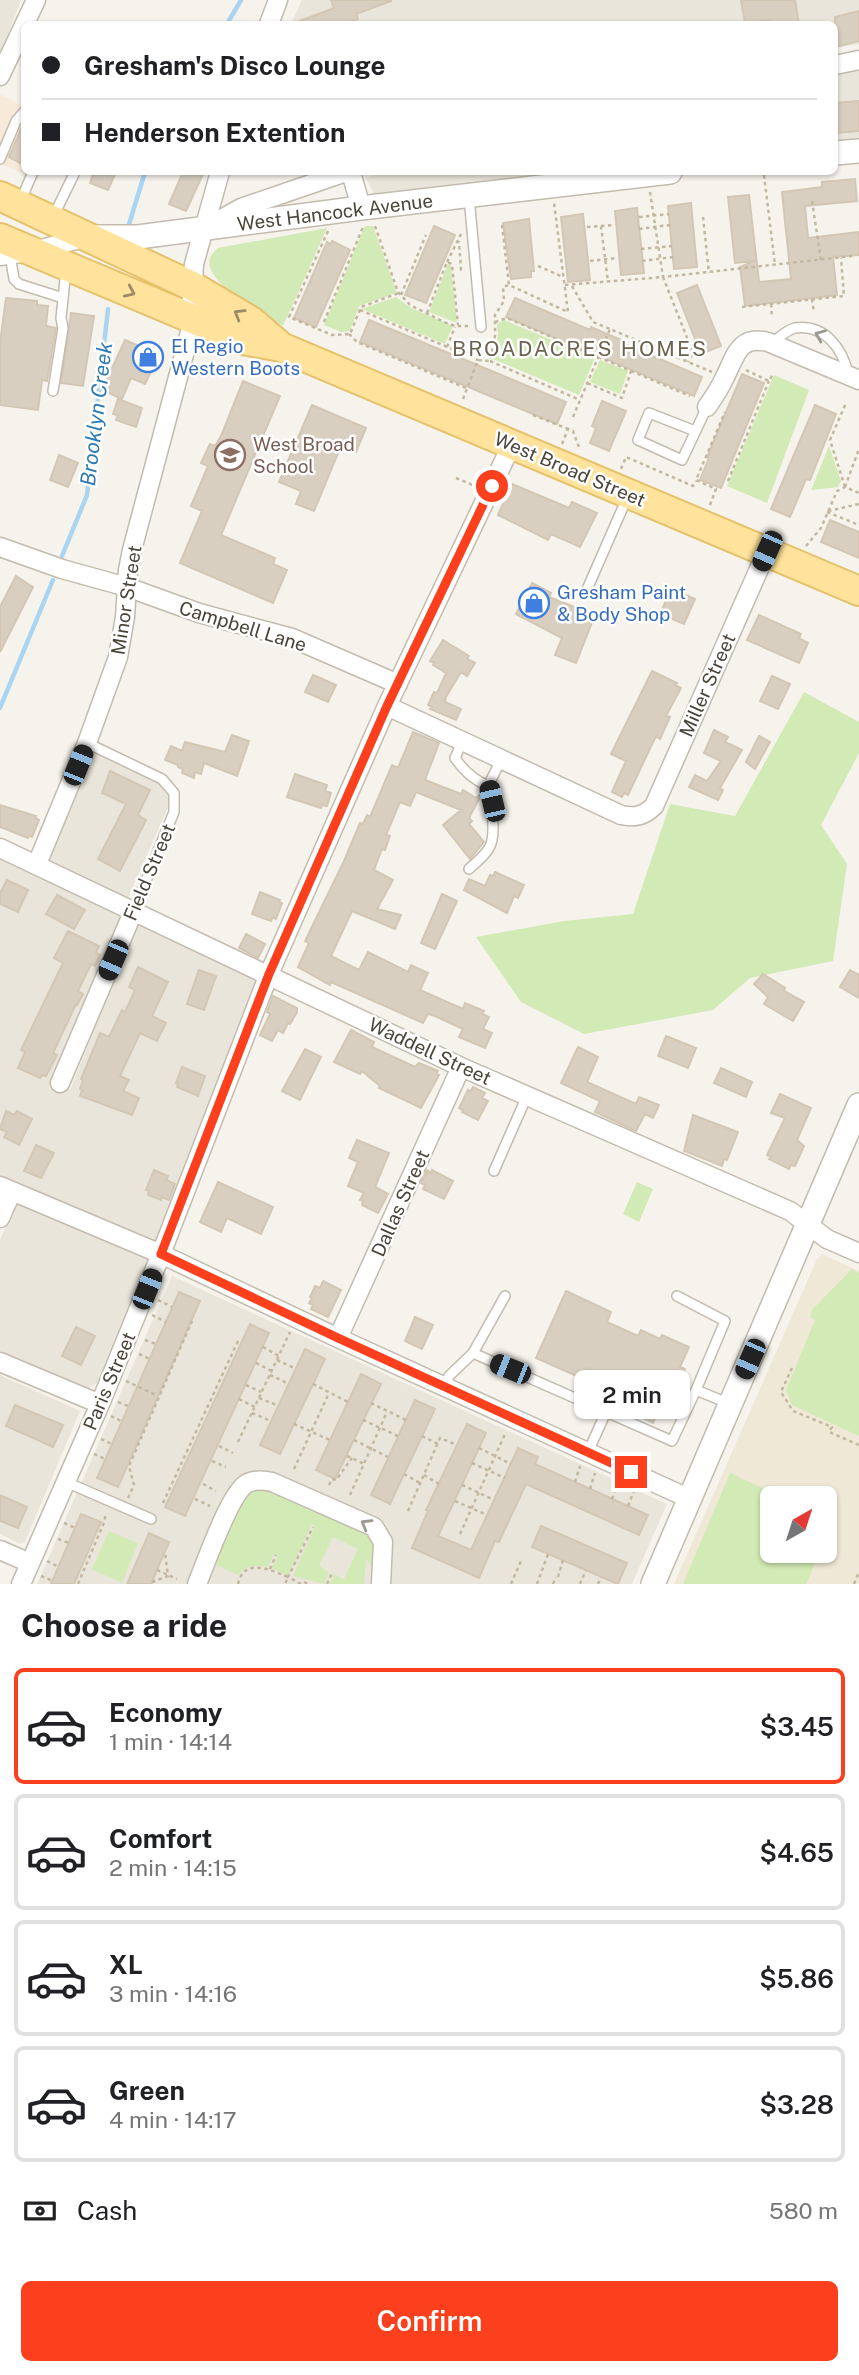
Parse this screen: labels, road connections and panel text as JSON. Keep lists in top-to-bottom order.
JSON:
{
  "streets": {
    "main road": ["West Broad Street"],
    "street": [
      "West Hancock Avenue",
      "Minor Street",
      "Campbell Lane",
      "Miller Street",
      "Field Street",
      "Waddell Street",
      "Dallas Street",
      "Paris Street"
    ]
  },
  "crossings": [
    ["West Hancock Avenue", "West Broad Street"],
    ["West Hancock Avenue", "Minor Street"],
    ["West Broad Street", "Minor Street"],
    ["West Broad Street", "Miller Street"],
    ["West Broad Street", "Paris Street"],
    ["Minor Street", "Campbell Lane"],
    ["Minor Street", "Field Street"],
    ["Minor Street", "Waddell Street"],
    ["Campbell Lane", "Paris Street"],
    ["Field Street", "Waddell Street"],
    ["Waddell Street", "Dallas Street"],
    ["Waddell Street", "Paris Street"]
  ],
  "districts": ["BROADACRES HOMES"],
  "water": ["Brooklyn Creek"],
  "places": {
    "shop": ["El Regio Western Boots", "Gresham Paint & Body Shop"],
    "school or university": ["West Broad School"]
  },
  "north": "top right",
  "page": {
    "banner": ["Gresham's Disco Lounge", "Henderson Extention"],
    "bubble": "2 min",
    "heading": "Choose a ride",
    "list": [
      {
        "name": "Economy",
        "note": "1 min · 14:14",
        "value": "$3.45"
      },
      {
        "name": "Comfort",
        "note": "2 min · 14:15",
        "value": "$4.65"
      },
      {
        "name": "XL",
        "note": "3 min · 14:16",
        "value": "$5.86"
      },
      {
        "name": "Green",
        "note": "4 min · 14:17",
        "value": "$3.28"
      }
    ],
    "pay": ["Cash", "580 m"],
    "buttons": "Confirm"
  }
}
